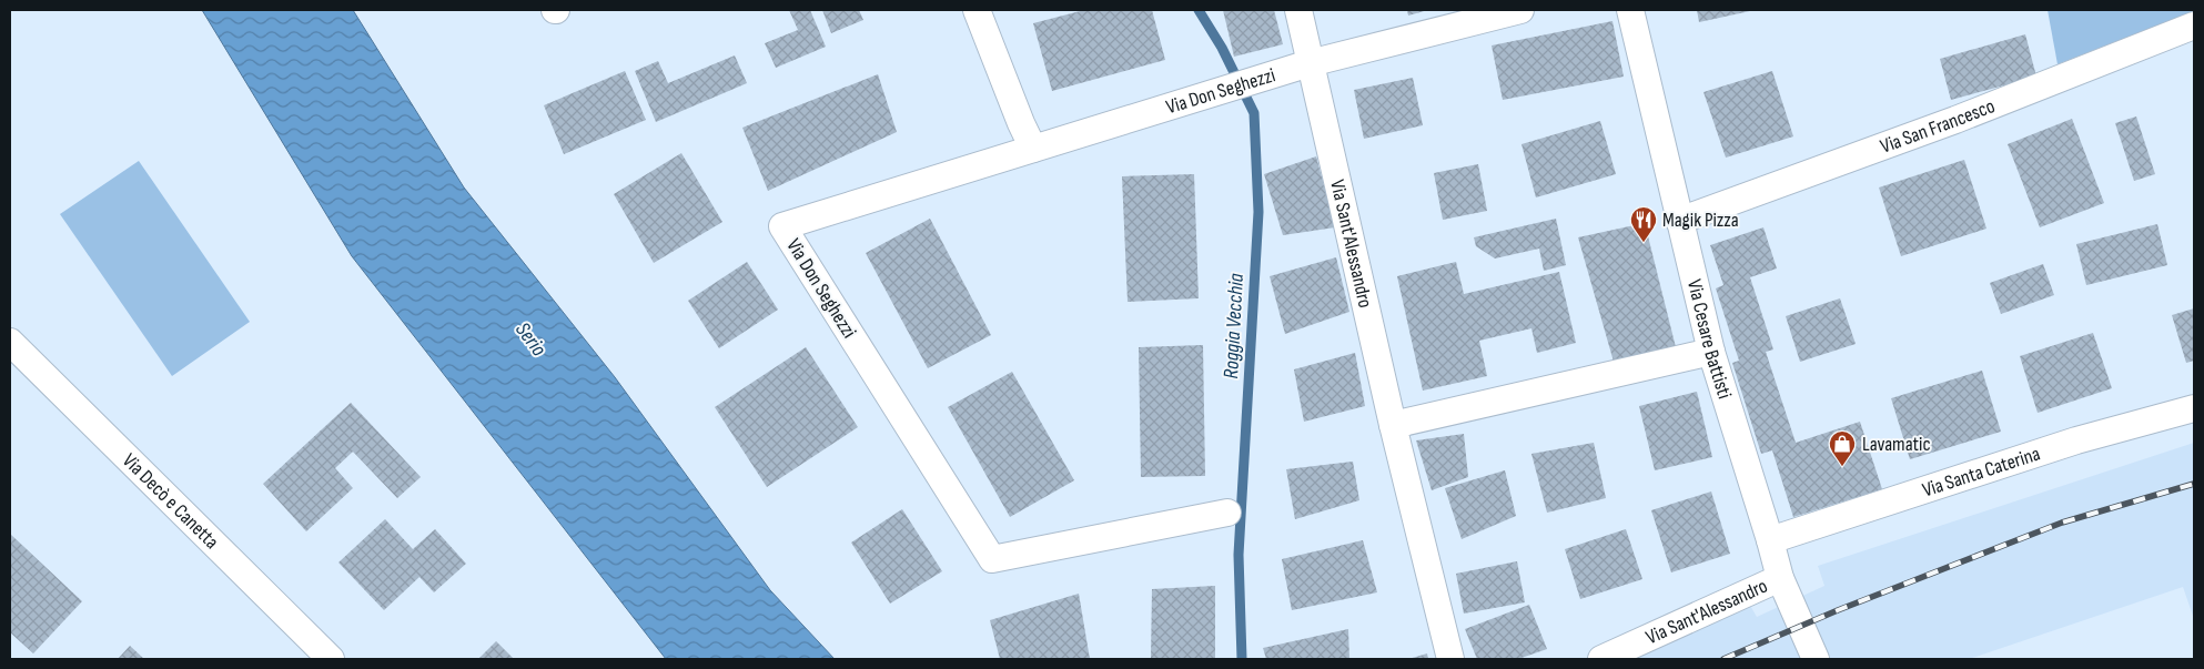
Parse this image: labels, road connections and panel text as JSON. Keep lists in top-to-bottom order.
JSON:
{
  "streets": {
    "street": [
      "Via Don Seghezzi",
      "Via San Francesco",
      "Via Sant'Alessandro",
      "Via Cesare Battisti",
      "Via Santa Caterina",
      "Via Decò e Canetta"
    ]
  },
  "crossings": [
    ["Via Don Seghezzi", "Via Sant'Alessandro"],
    ["Via San Francesco", "Via Cesare Battisti"],
    ["Via Sant'Alessandro", "Via Cesare Battisti"],
    ["Via Cesare Battisti", "Via Santa Caterina"]
  ],
  "water": ["Roggia Vecchia", "Serio"],
  "places": {
    "restaurant": ["Magik Pizza"],
    "shop": ["Lavamatic"]
  }
}
